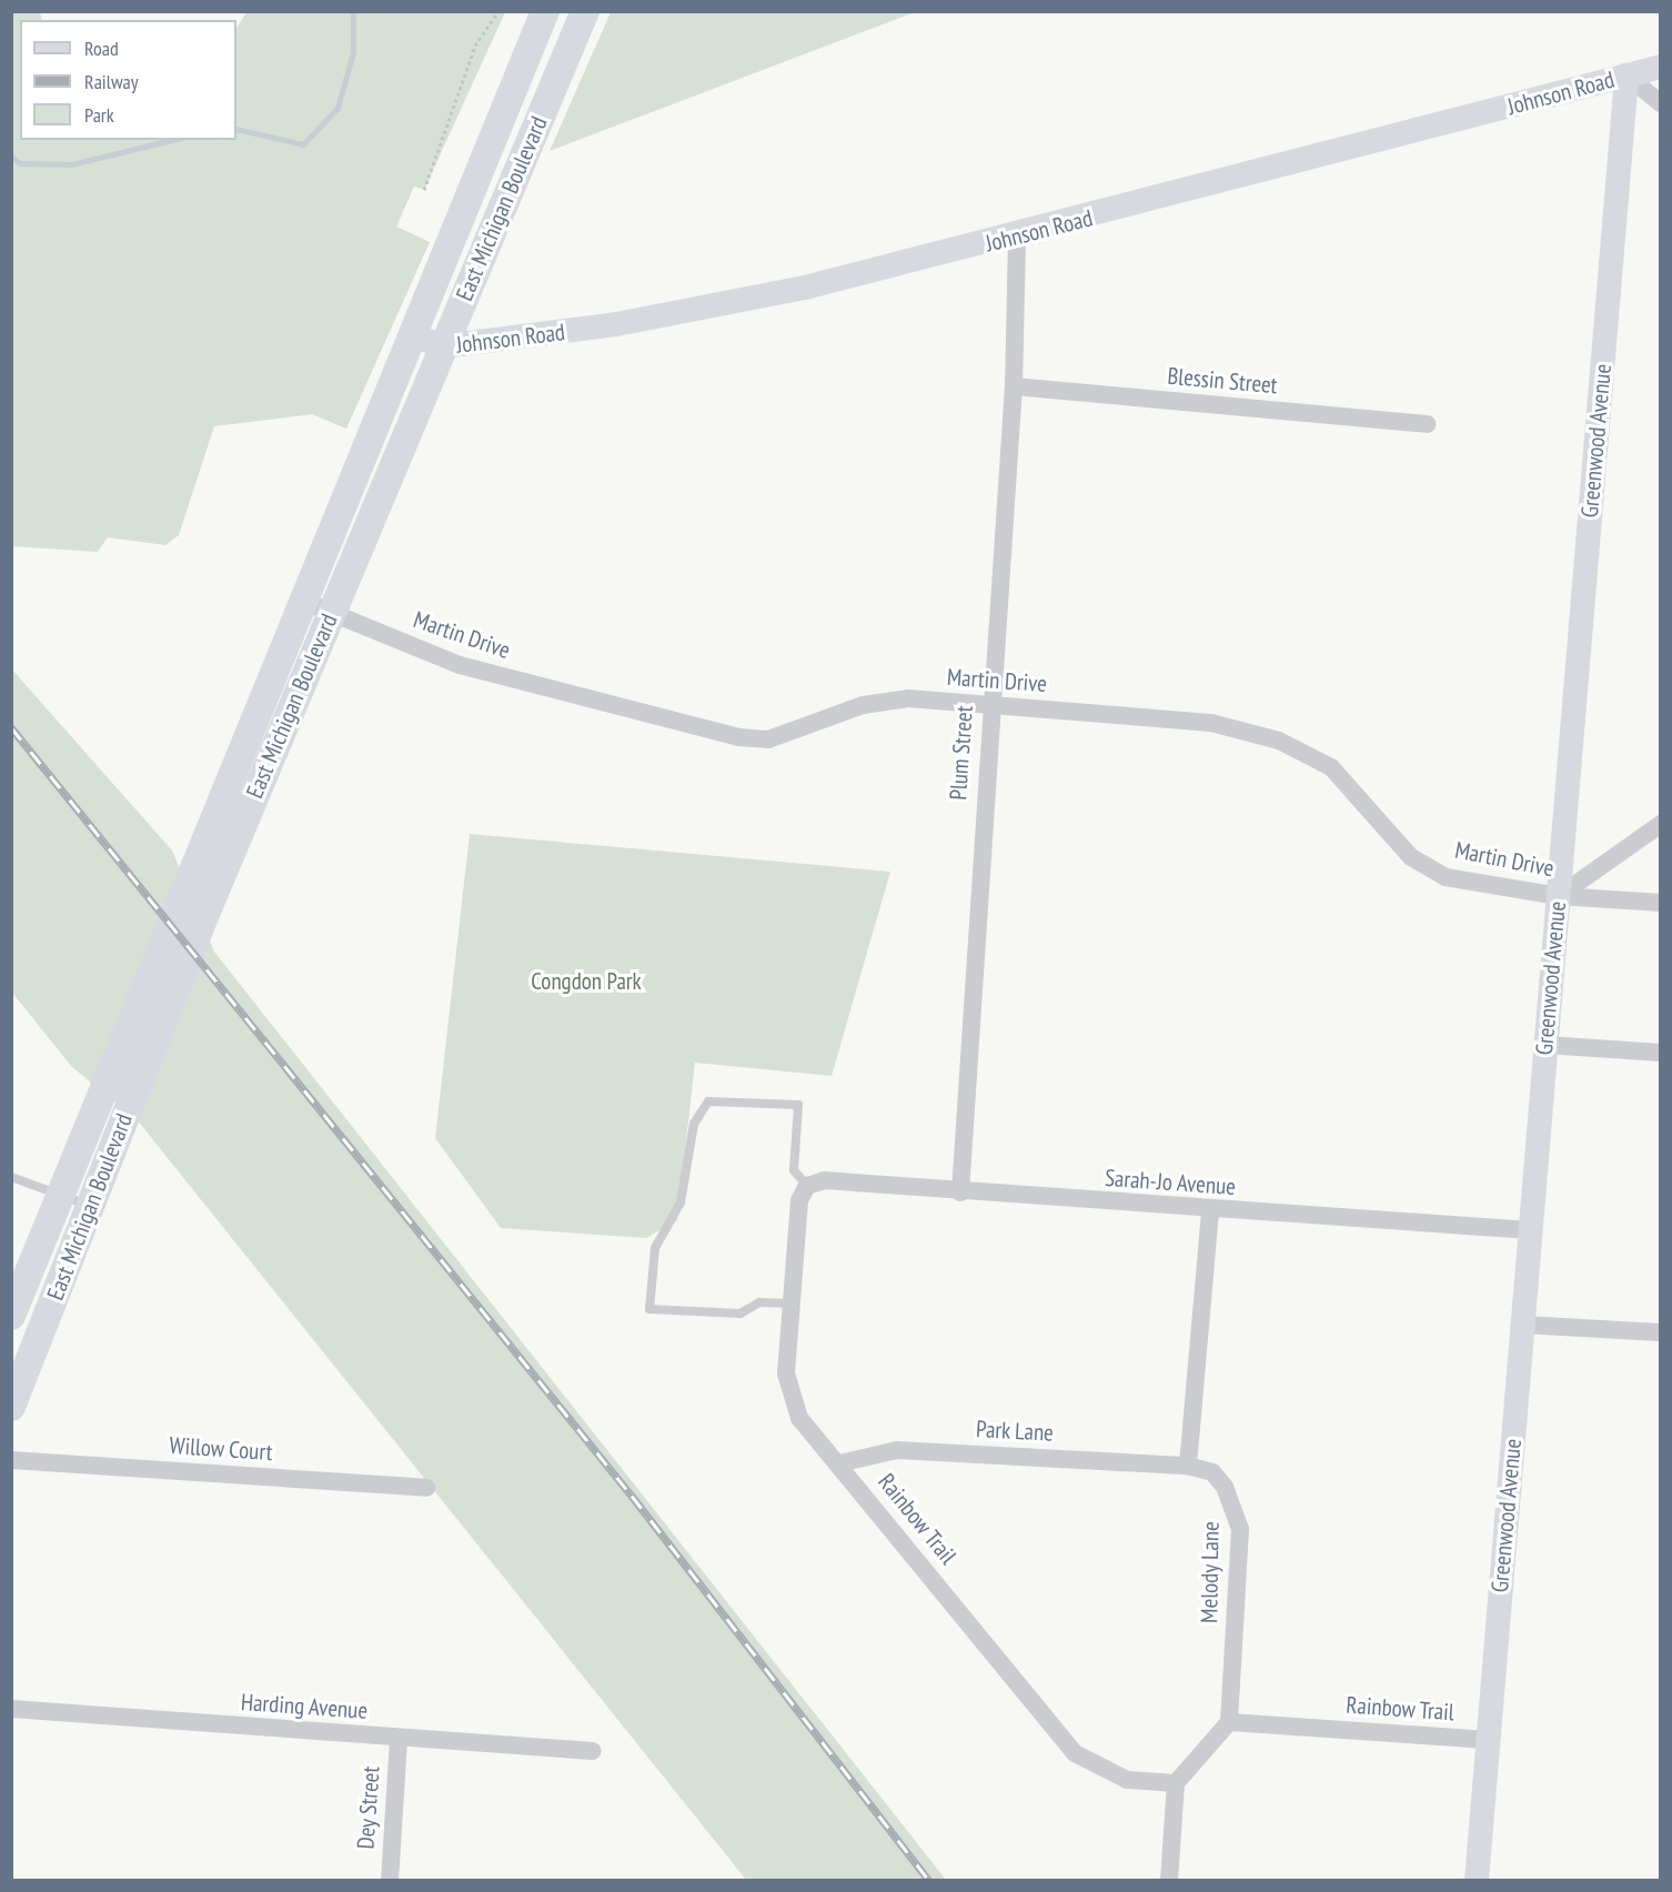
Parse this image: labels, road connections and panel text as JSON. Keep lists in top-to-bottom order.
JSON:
{
  "streets": {
    "main road": ["East Michigan Boulevard"],
    "street": [
      "Johnson Road",
      "Blessin Street",
      "Greenwood Avenue",
      "Martin Drive",
      "Plum Street",
      "Sarah-Jo Avenue",
      "Park Lane",
      "Willow Court",
      "Rainbow Trail",
      "Melody Lane",
      "Harding Avenue",
      "Dey Street"
    ]
  },
  "crossings": [
    ["Johnson Road", "East Michigan Boulevard"],
    ["Johnson Road", "Greenwood Avenue"],
    ["Johnson Road", "Plum Street"],
    ["East Michigan Boulevard", "Martin Drive"],
    ["Blessin Street", "Plum Street"],
    ["Greenwood Avenue", "Martin Drive"],
    ["Greenwood Avenue", "Sarah-Jo Avenue"],
    ["Greenwood Avenue", "Rainbow Trail"],
    ["Martin Drive", "Plum Street"],
    ["Plum Street", "Sarah-Jo Avenue"],
    ["Sarah-Jo Avenue", "Rainbow Trail"],
    ["Park Lane", "Rainbow Trail"],
    ["Park Lane", "Melody Lane"],
    ["Rainbow Trail", "Melody Lane"],
    ["Harding Avenue", "Dey Street"]
  ],
  "parks": ["Congdon Park"],
  "legend": ["Road", "Railway", "Park"]
}
